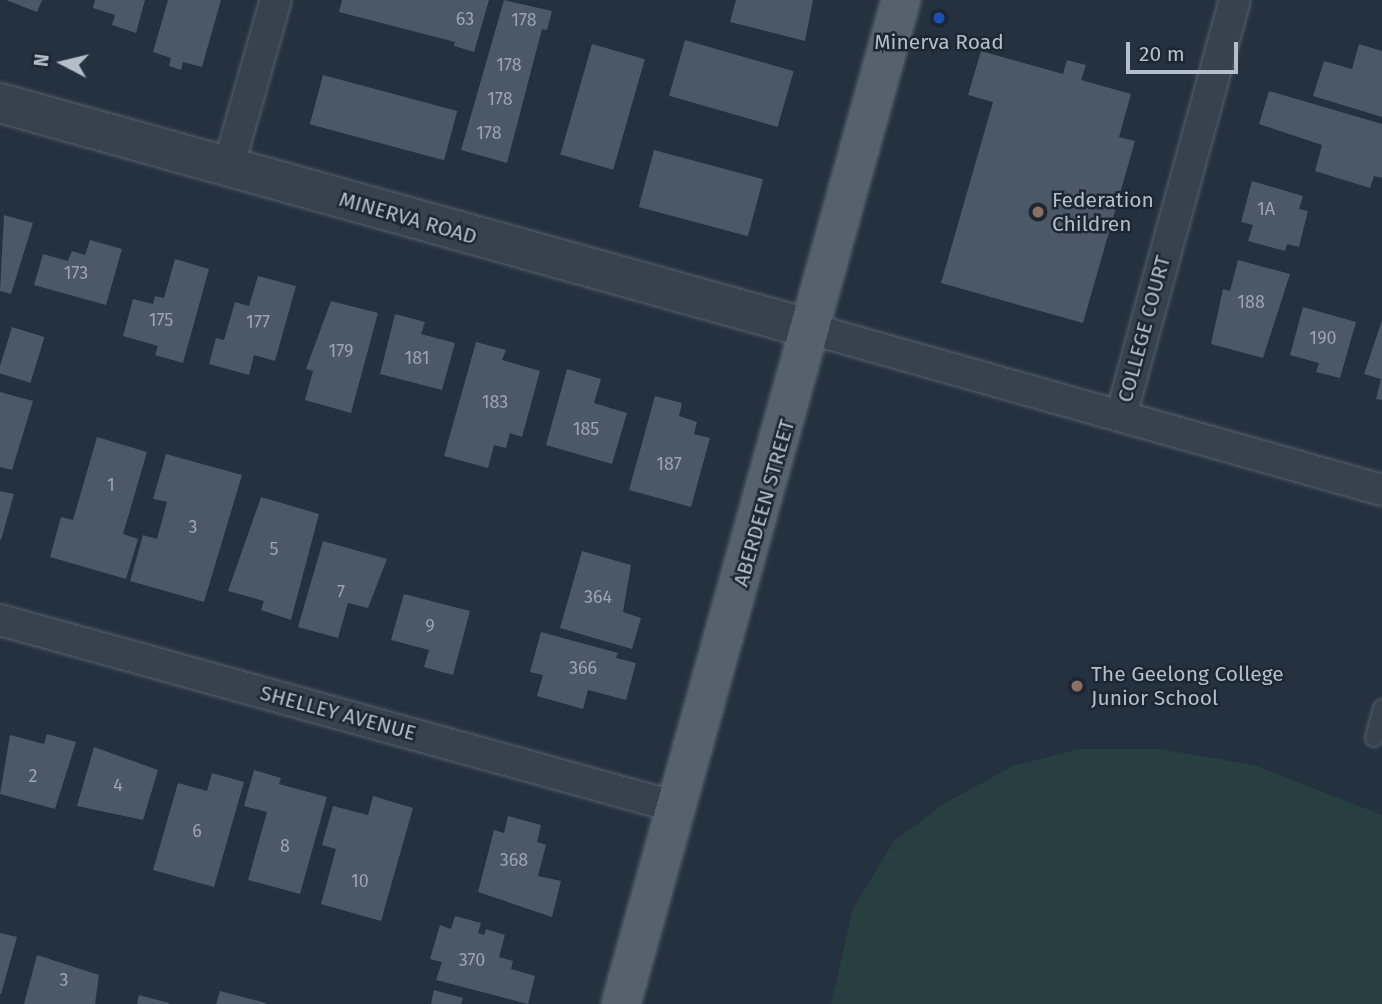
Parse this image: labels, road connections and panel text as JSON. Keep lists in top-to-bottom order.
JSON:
{
  "streets": {
    "main road": ["ABERDEEN STREET"],
    "street": ["MINERVA ROAD", "COLLEGE COURT", "SHELLEY AVENUE"]
  },
  "crossings": [
    ["MINERVA ROAD", "COLLEGE COURT"],
    ["MINERVA ROAD", "ABERDEEN STREET"],
    ["ABERDEEN STREET", "SHELLEY AVENUE"]
  ],
  "places": ["Minerva Road", "Federation Children", "The Geelong College Junior School"],
  "house_numbers": [
    "63",
    "178",
    "178",
    "178",
    "178",
    "1A",
    "173",
    "188",
    "175",
    "177",
    "190",
    "179",
    "181",
    "183",
    "185",
    "187",
    "1",
    "3",
    "5",
    "7",
    "364",
    "9",
    "366",
    "2",
    "4",
    "6",
    "8",
    "368",
    "10",
    "370",
    "3"
  ],
  "scale_bar": "20 m",
  "north": "left"
}
